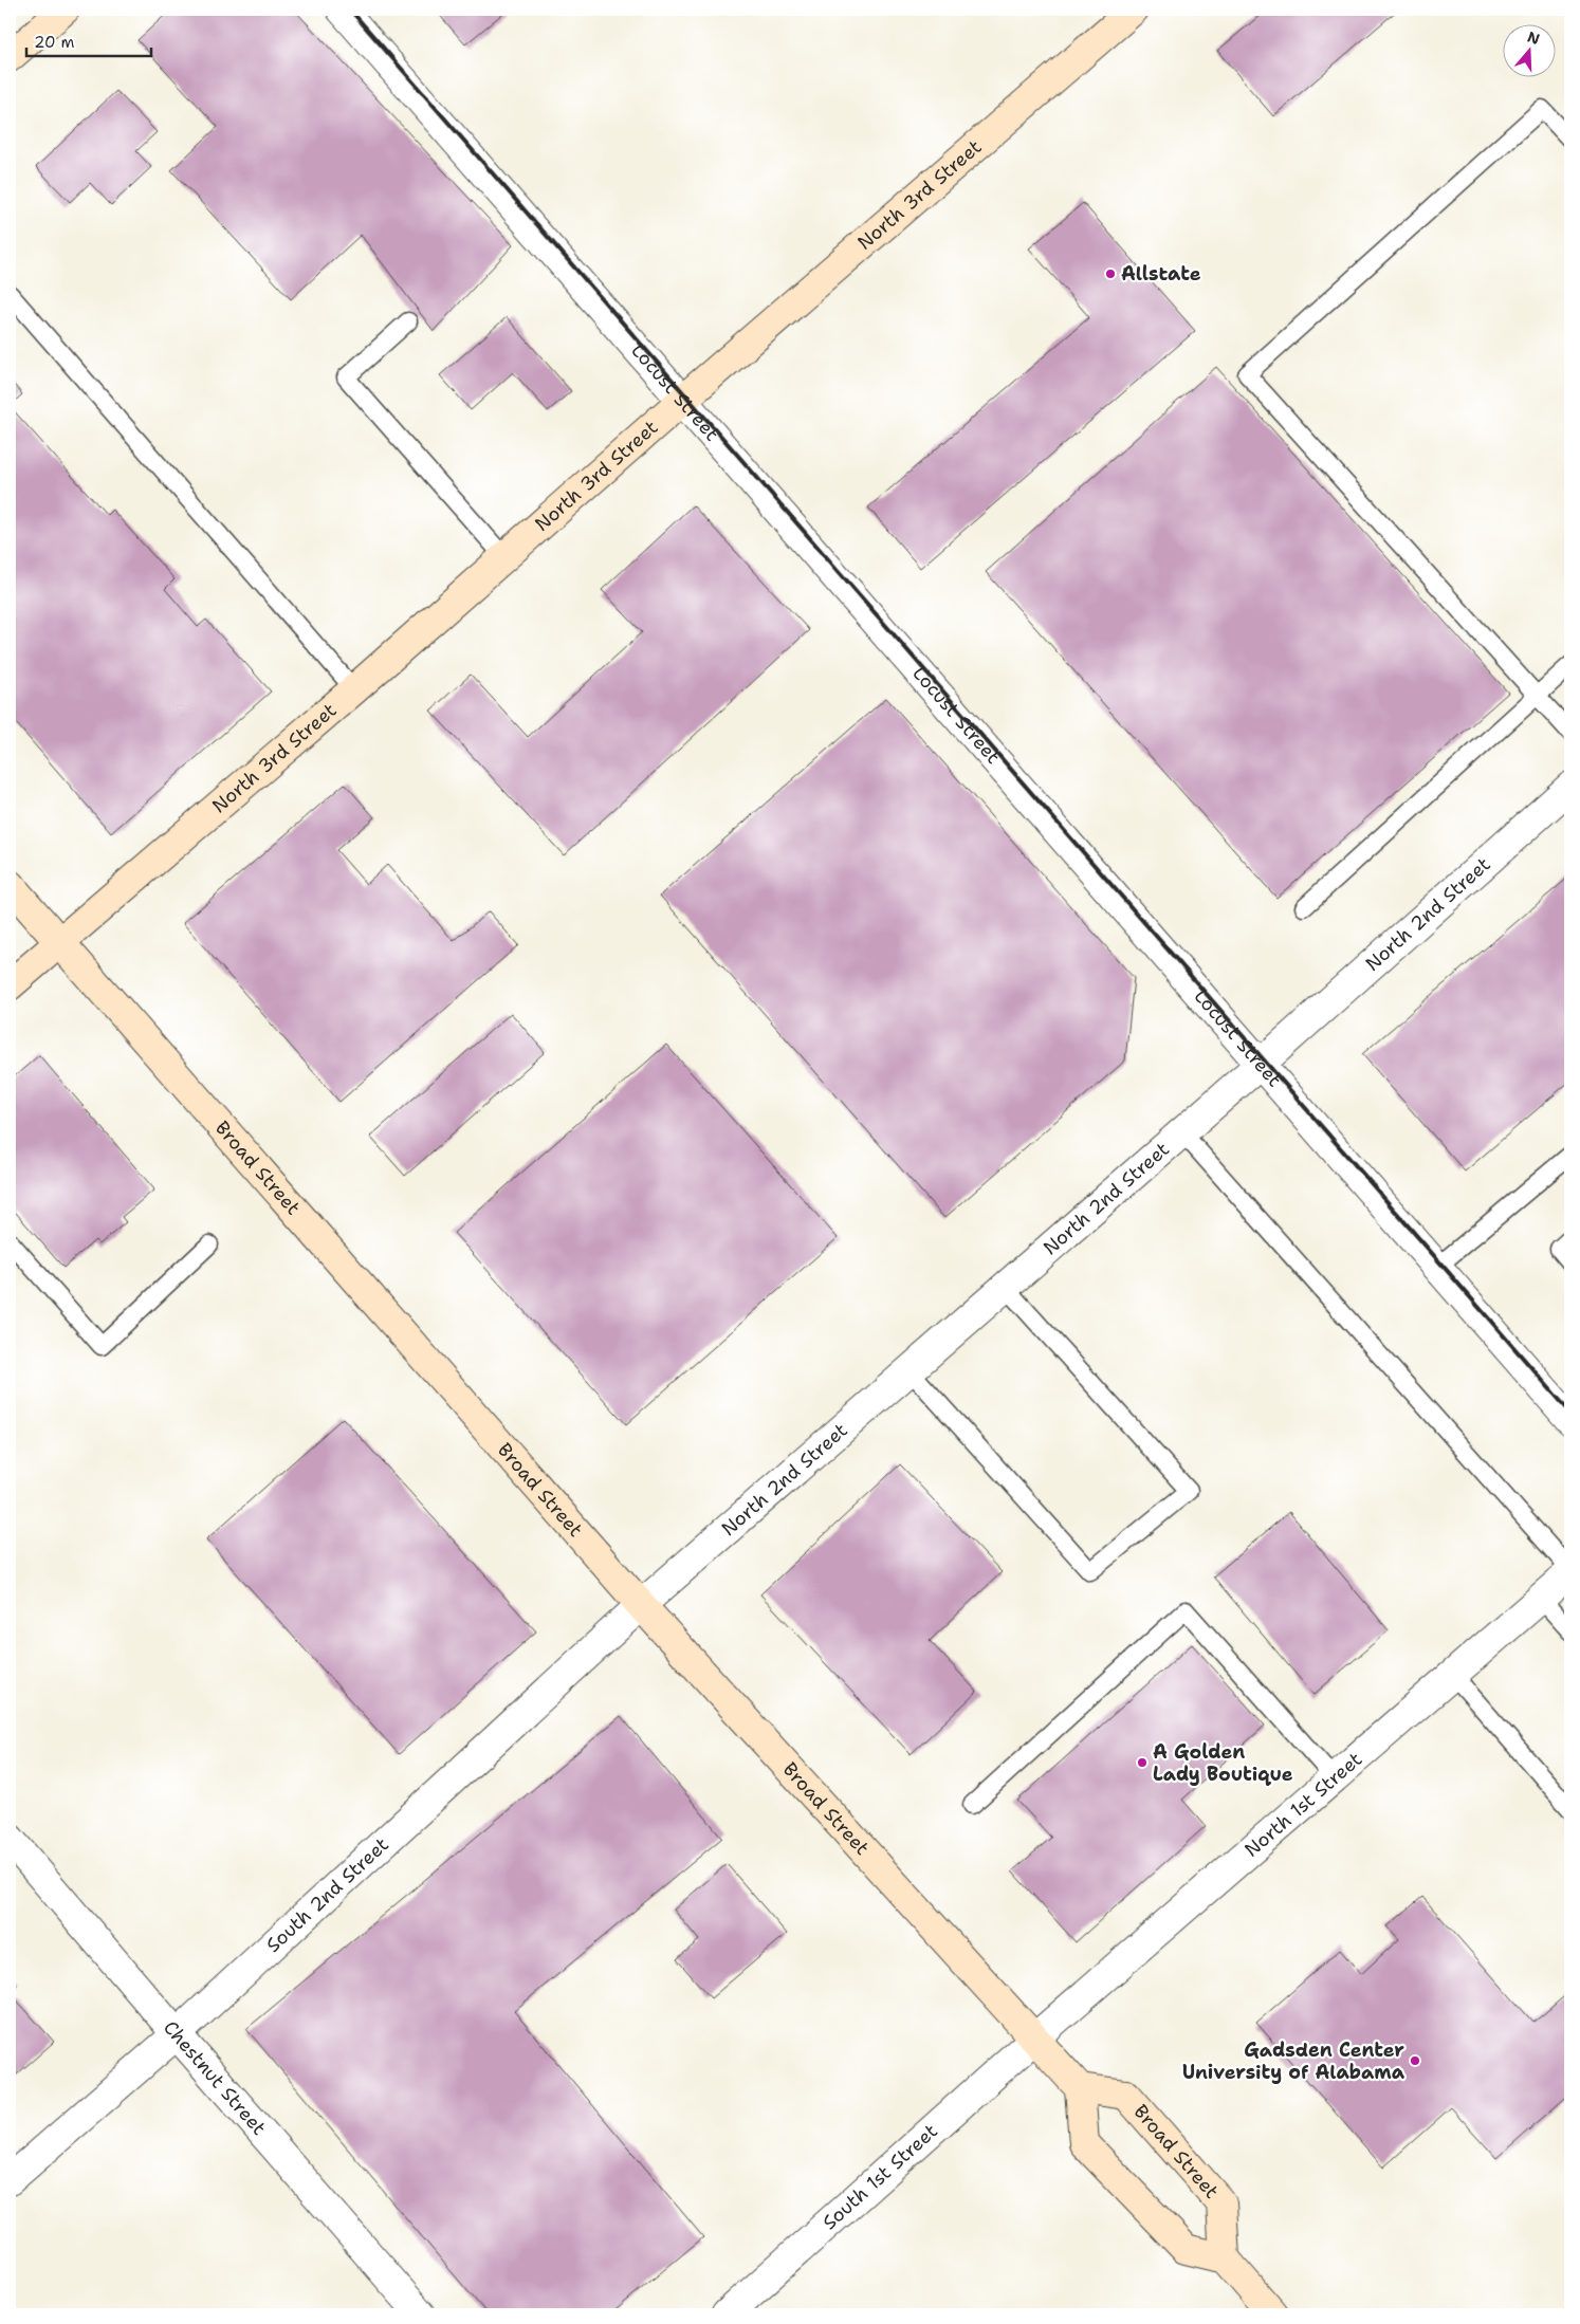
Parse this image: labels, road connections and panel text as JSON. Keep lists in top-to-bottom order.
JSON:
{
  "streets": {
    "main road": ["North 3rd Street", "Broad Street"],
    "street": [
      "Locust Street",
      "North 2nd Street",
      "North 1st Street",
      "South 2nd Street",
      "Chestnut Street",
      "South 1st Street"
    ]
  },
  "crossings": [
    ["North 3rd Street", "Locust Street"],
    ["North 3rd Street", "Broad Street"],
    ["Locust Street", "North 2nd Street"],
    ["North 2nd Street", "Broad Street"],
    ["North 2nd Street", "South 2nd Street"],
    ["Broad Street", "North 1st Street"],
    ["Broad Street", "South 2nd Street"],
    ["Broad Street", "South 1st Street"],
    ["North 1st Street", "South 1st Street"],
    ["South 2nd Street", "Chestnut Street"]
  ],
  "places": ["Allstate", "A Golden Lady Boutique", "Gadsden Center University of Alabama"],
  "scale_bar": "20 m",
  "north": "top"
}
